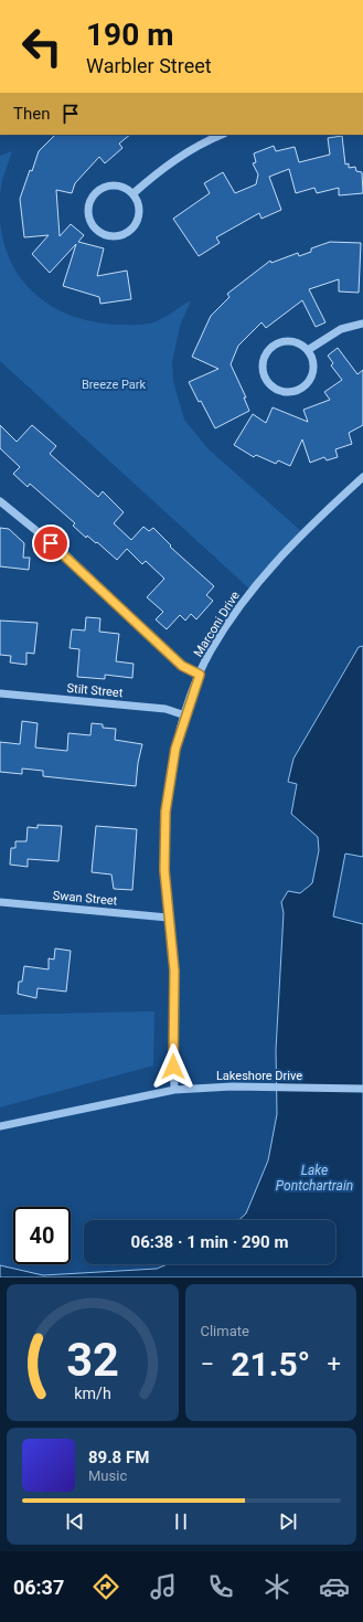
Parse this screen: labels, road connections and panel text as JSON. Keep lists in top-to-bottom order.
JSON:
{
  "streets": {
    "street": [
      "Marconi Drive",
      "Stilt Street",
      "Swan Street",
      "Lakeshore Drive"
    ]
  },
  "crossings": [
    ["Marconi Drive", "Stilt Street"],
    ["Marconi Drive", "Swan Street"],
    ["Marconi Drive", "Lakeshore Drive"]
  ],
  "water": ["Lake Pontchartrain"],
  "parks": ["Breeze Park"],
  "page": {
    "turn": ["190 m", "Warbler Street"],
    "then": "Then",
    "limit": "40",
    "trip": "06:38 · 1 min · 290 m",
    "tile": "Climate",
    "heat": ["−", "21.5°", "+"],
    "song": ["89.8 FM", "Music"],
    "tabs": "06:37",
    "gauge": ["32", "km/h"]
  }
}
